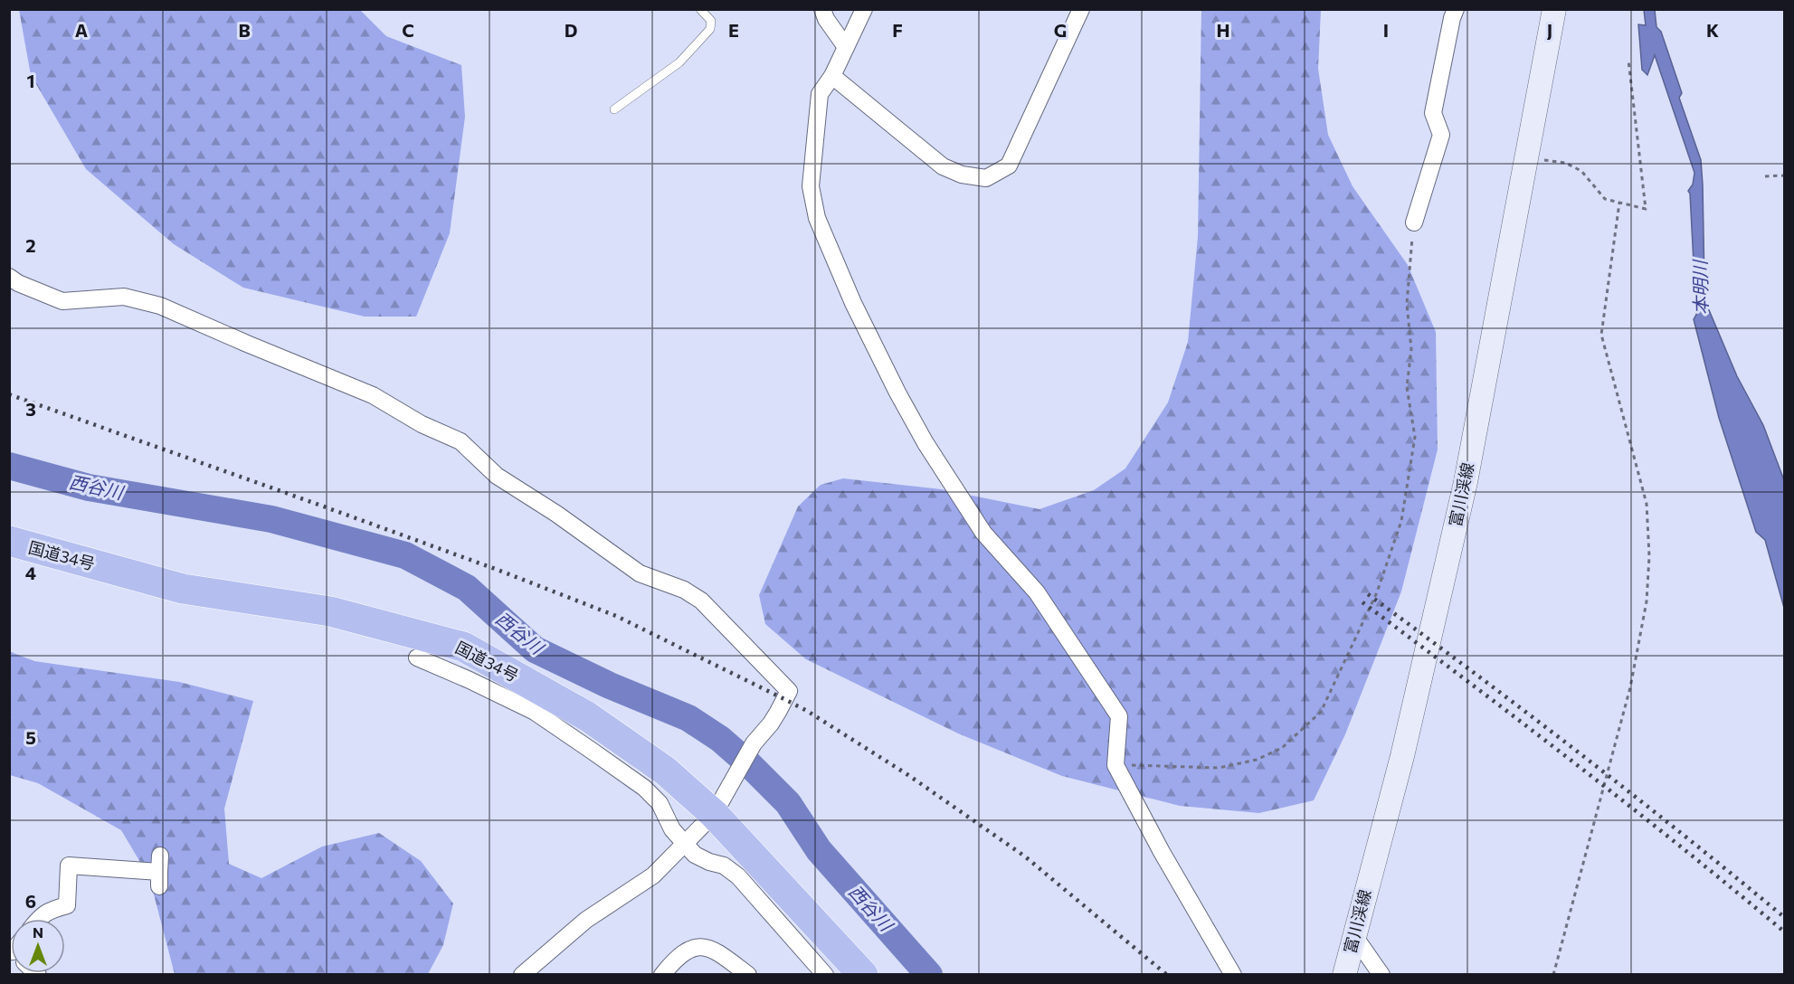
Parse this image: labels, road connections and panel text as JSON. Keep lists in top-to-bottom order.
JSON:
{
  "streets": {
    "highway": ["国道34号"],
    "main road": ["富川渓線"]
  },
  "water": ["本明川", "西谷川"],
  "north": "top",
  "grid": {
    "columns": [
      "A",
      "B",
      "C",
      "D",
      "E",
      "F",
      "G",
      "H",
      "I",
      "J",
      "K"
    ],
    "rows": [
      "1",
      "2",
      "3",
      "4",
      "5",
      "6"
    ]
  }
}
